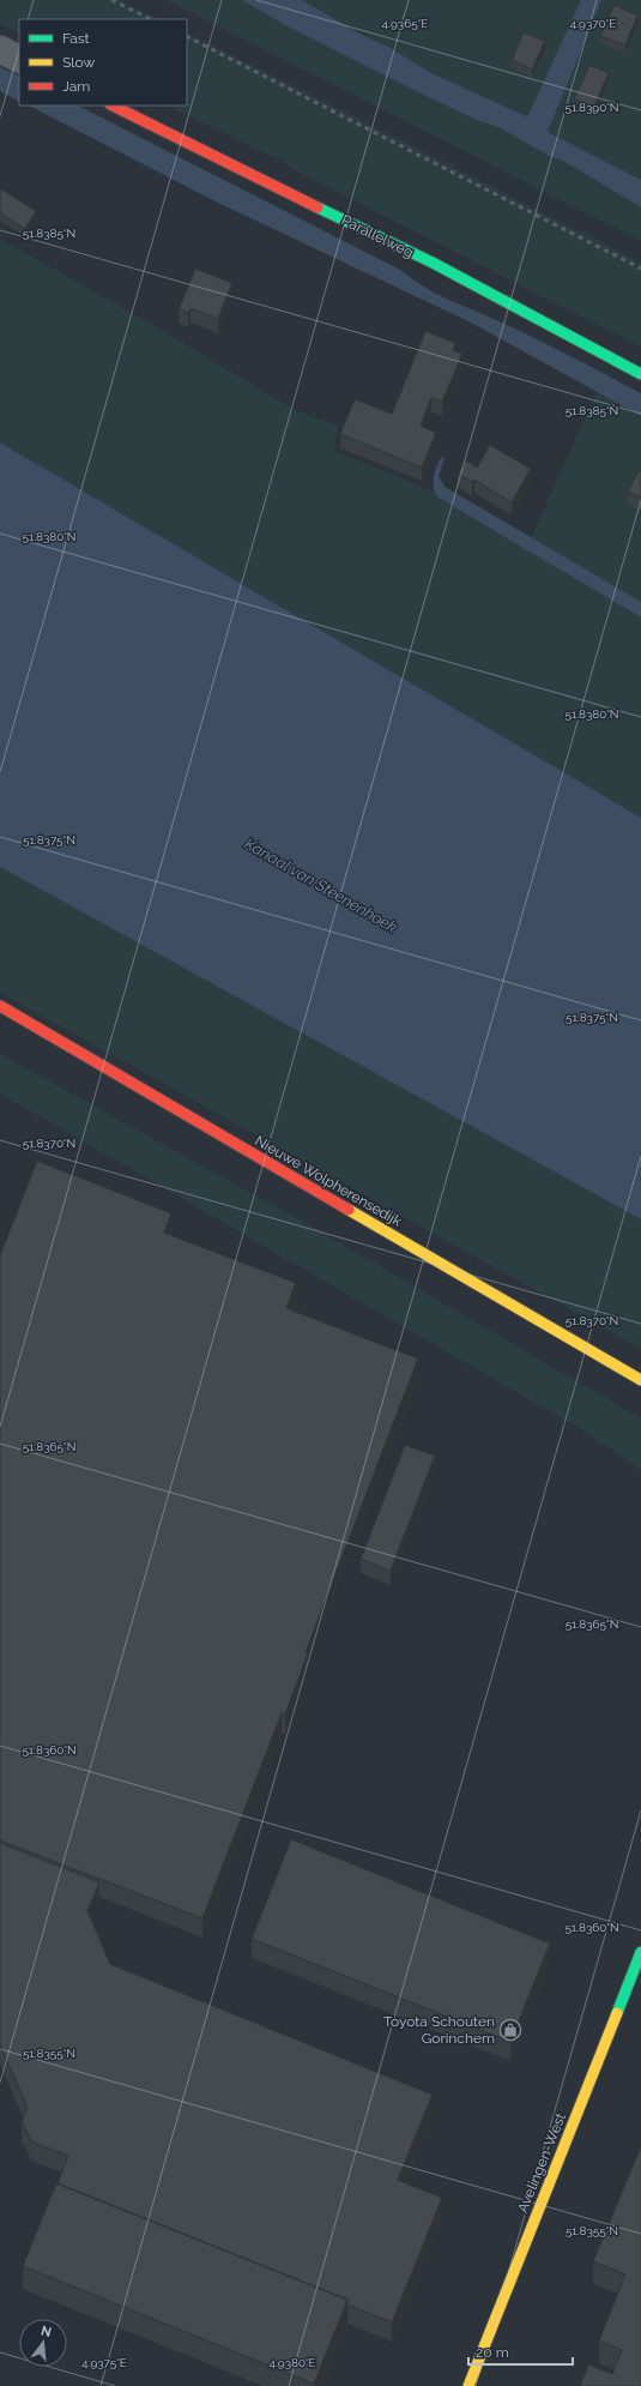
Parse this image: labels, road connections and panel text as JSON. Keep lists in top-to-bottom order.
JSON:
{
  "streets": {
    "street": ["Parallelweg", "Nieuwe Wolpherensedijk", "Avelingen-West"]
  },
  "water": ["Kanaal van Steenenhoek"],
  "places": {
    "shop": ["Toyota Schouten Gorinchem"]
  },
  "legend": ["Fast", "Slow", "Jam"],
  "scale_bar": "20 m",
  "north": "top",
  "coordinates": [
    "4.9365°E",
    "4.9370°E",
    "51.8390°N",
    "51.8385°N",
    "51.8380°N",
    "51.8375°N",
    "51.8370°N",
    "51.8365°N",
    "51.8360°N",
    "51.8355°N",
    "4.9375°E",
    "4.9380°E"
  ]
}
